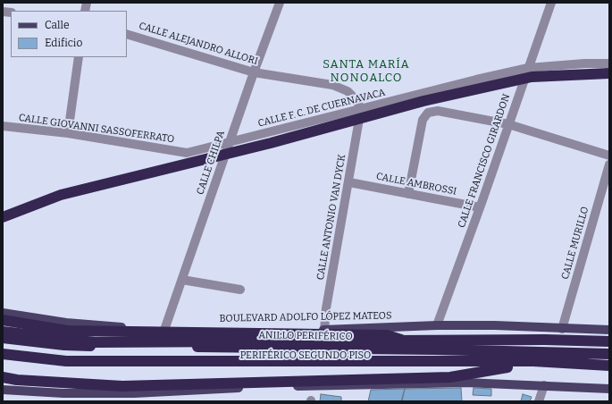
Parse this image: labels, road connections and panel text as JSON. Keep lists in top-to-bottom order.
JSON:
{
  "streets": {
    "highway": ["ANILLO PERIFÉRICO", "PERIFÉRICO SEGUNDO PISO"],
    "main road": ["BOULEVARD ADOLFO LÓPEZ MATEOS"],
    "street": [
      "CALLE ALEJANDRO ALLORI",
      "CALLE F. C. DE CUERNAVACA",
      "CALLE GIOVANNI SASSOFERRATO",
      "CALLE FRANCISCO GIRARDON",
      "CALLE CHILPA",
      "CALLE AMBROSSI",
      "CALLE ANTONIO VAN DYCK",
      "CALLE MURILLO"
    ]
  },
  "crossings": [
    ["CALLE ALEJANDRO ALLORI", "CALLE F. C. DE CUERNAVACA"],
    ["CALLE ALEJANDRO ALLORI", "CALLE CHILPA"],
    ["CALLE ALEJANDRO ALLORI", "CALLE ANTONIO VAN DYCK"],
    ["CALLE F. C. DE CUERNAVACA", "CALLE GIOVANNI SASSOFERRATO"],
    ["CALLE F. C. DE CUERNAVACA", "CALLE FRANCISCO GIRARDON"],
    ["CALLE F. C. DE CUERNAVACA", "CALLE CHILPA"],
    ["CALLE F. C. DE CUERNAVACA", "CALLE ANTONIO VAN DYCK"],
    ["CALLE FRANCISCO GIRARDON", "CALLE AMBROSSI"],
    ["CALLE FRANCISCO GIRARDON", "BOULEVARD ADOLFO LÓPEZ MATEOS"],
    ["CALLE CHILPA", "BOULEVARD ADOLFO LÓPEZ MATEOS"],
    ["CALLE AMBROSSI", "CALLE ANTONIO VAN DYCK"],
    ["CALLE ANTONIO VAN DYCK", "BOULEVARD ADOLFO LÓPEZ MATEOS"],
    ["CALLE MURILLO", "BOULEVARD ADOLFO LÓPEZ MATEOS"]
  ],
  "districts": ["SANTA MARÍA NONOALCO"],
  "legend": ["Calle", "Edificio"]
}
